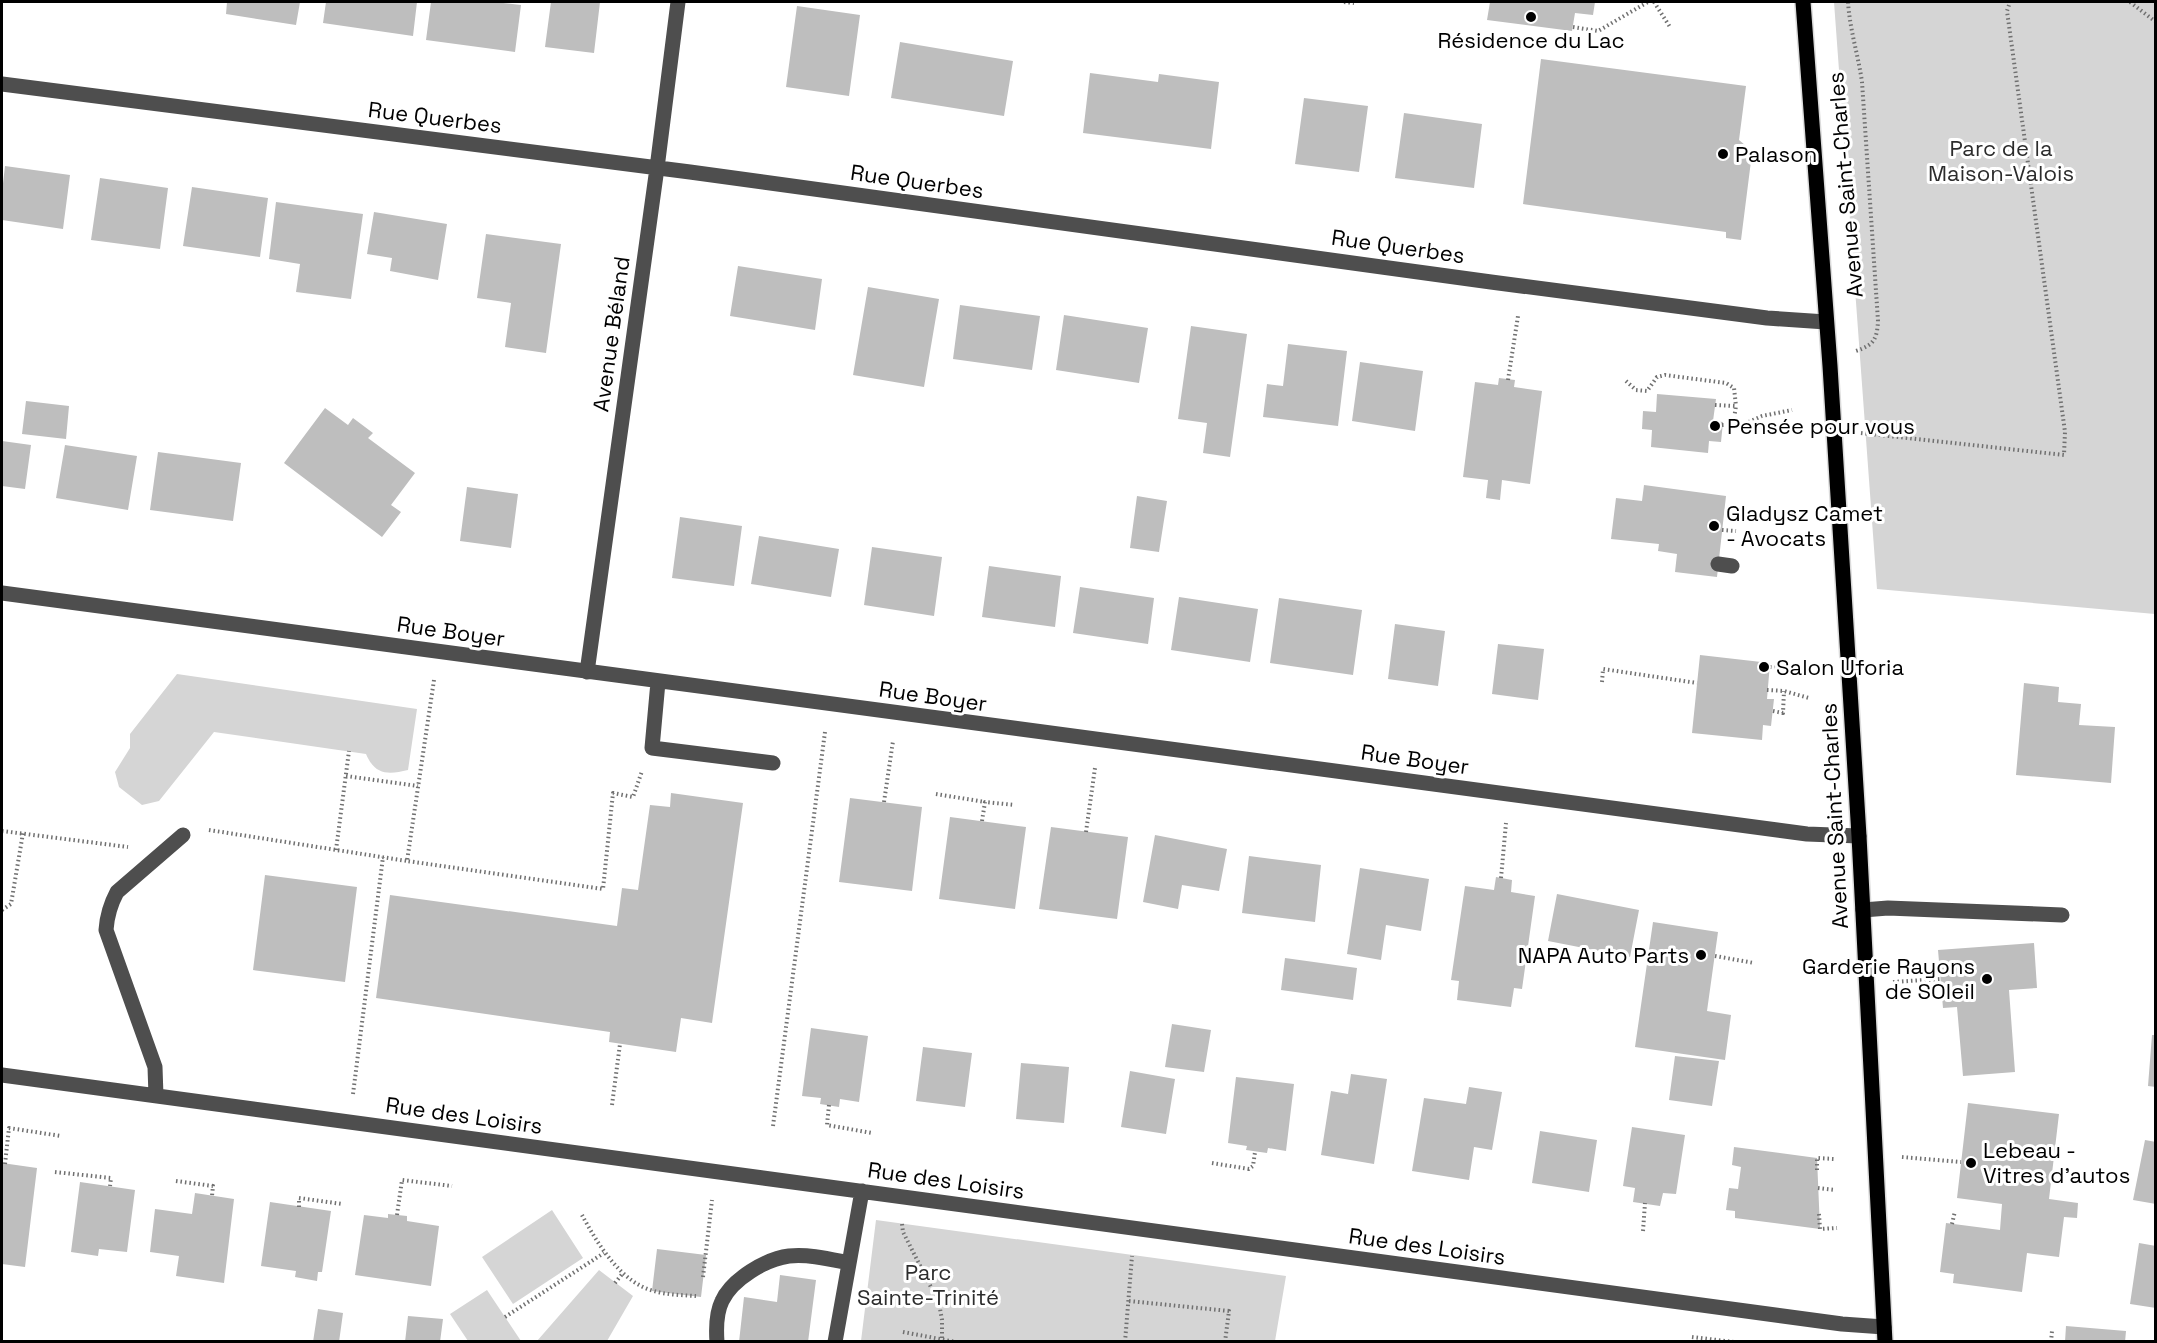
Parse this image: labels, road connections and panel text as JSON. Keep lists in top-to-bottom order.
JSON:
{
  "streets": {
    "main road": ["Avenue Saint-Charles"],
    "street": [
      "Rue Querbes",
      "Avenue Béland",
      "Rue Boyer",
      "Rue des Loisirs"
    ]
  },
  "crossings": [
    ["Rue Querbes", "Avenue Saint-Charles"],
    ["Rue Querbes", "Avenue Béland"],
    ["Avenue Saint-Charles", "Rue Boyer"],
    ["Avenue Saint-Charles", "Rue des Loisirs"],
    ["Avenue Béland", "Rue Boyer"]
  ],
  "parks": ["Parc de la Maison-Valois", "Parc Sainte-Trinité"],
  "places": [
    "Résidence du Lac",
    "Palason",
    "Pensée pour vous",
    "Gladysz Camet - Avocats",
    "Salon Uforia",
    "NAPA Auto Parts",
    "Garderie Rayons de SOleil",
    "Lebeau - Vitres d'autos"
  ]
}
